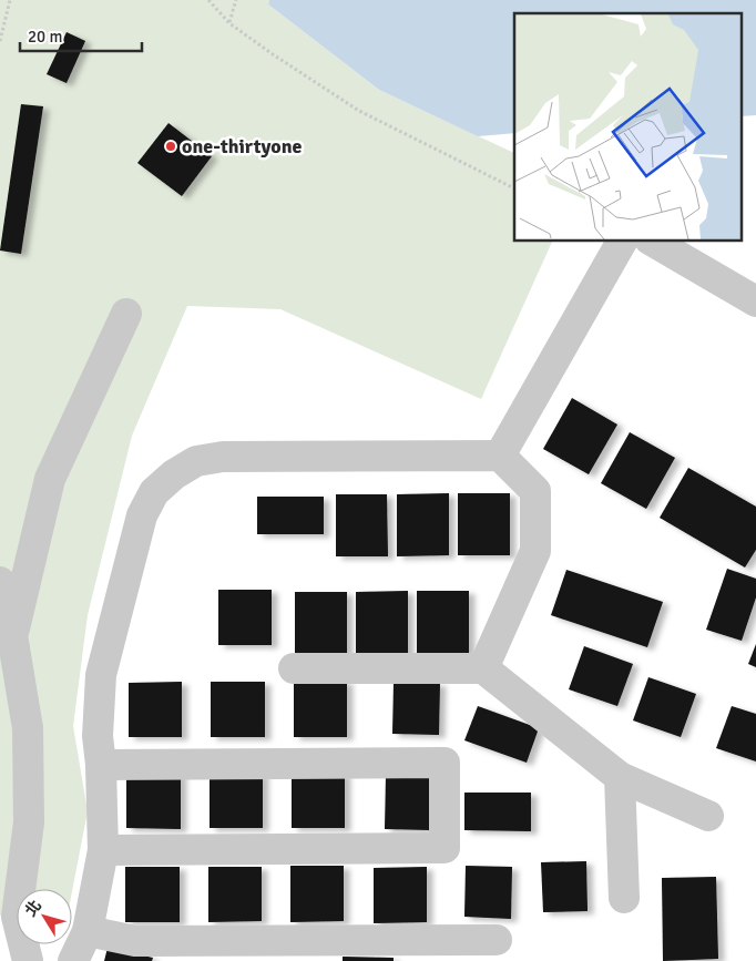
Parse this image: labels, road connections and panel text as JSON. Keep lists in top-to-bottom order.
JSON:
{
  "places": ["one-thirtyone"],
  "scale_bar": "20 m",
  "north": "top left"
}
